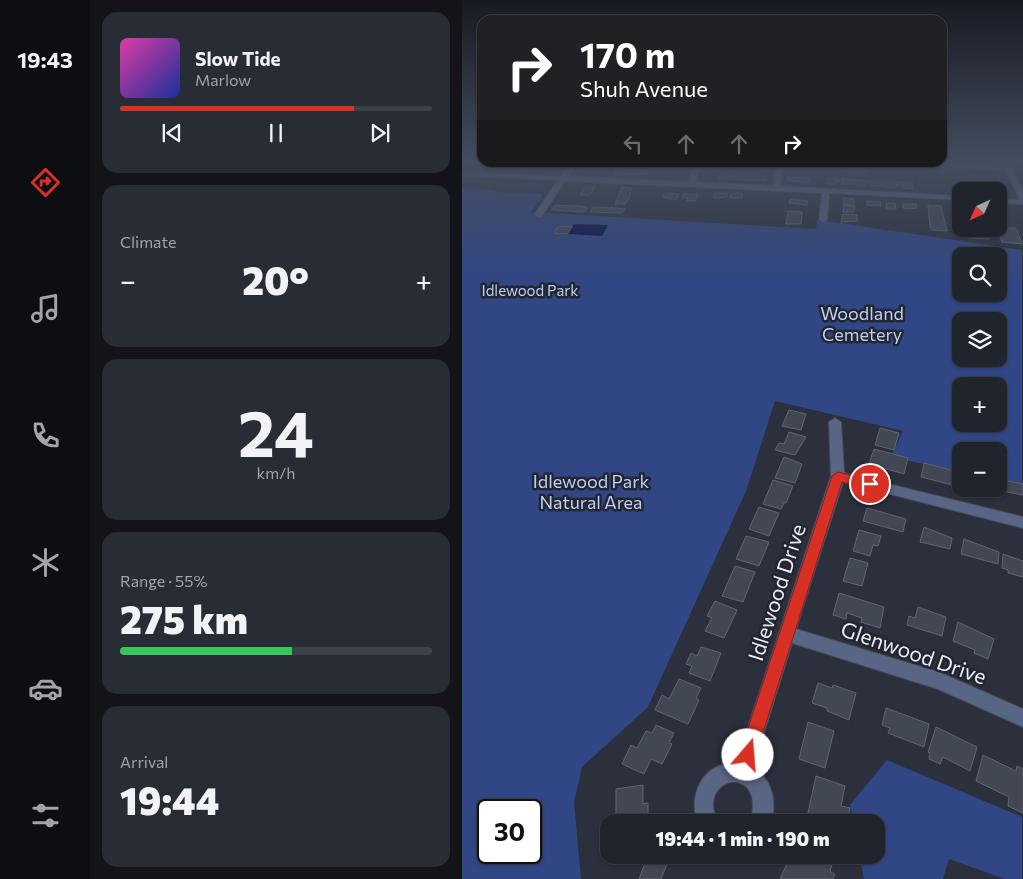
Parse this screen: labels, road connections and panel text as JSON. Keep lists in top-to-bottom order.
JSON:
{
  "streets": {
    "street": ["Idlewood Drive", "Glenwood Drive"]
  },
  "crossings": [
    ["Idlewood Drive", "Glenwood Drive"]
  ],
  "parks": ["Idlewood Park", "Woodland Cemetery", "Idlewood Park Natural Area"],
  "north": "bottom left",
  "page": {
    "tabs": "19:43",
    "turn": ["170 m", "Shuh Avenue"],
    "song": ["Slow Tide", "Marlow"],
    "map_buttons": ["+", "−"],
    "tile": [
      "Climate",
      ["24", "km/h"],
      ["Range · 55%", "275 km"],
      ["Arrival", "19:44"]
    ],
    "heat": ["−", "20°", "+"],
    "limit": "30",
    "trip": "19:44 · 1 min · 190 m"
  }
}
